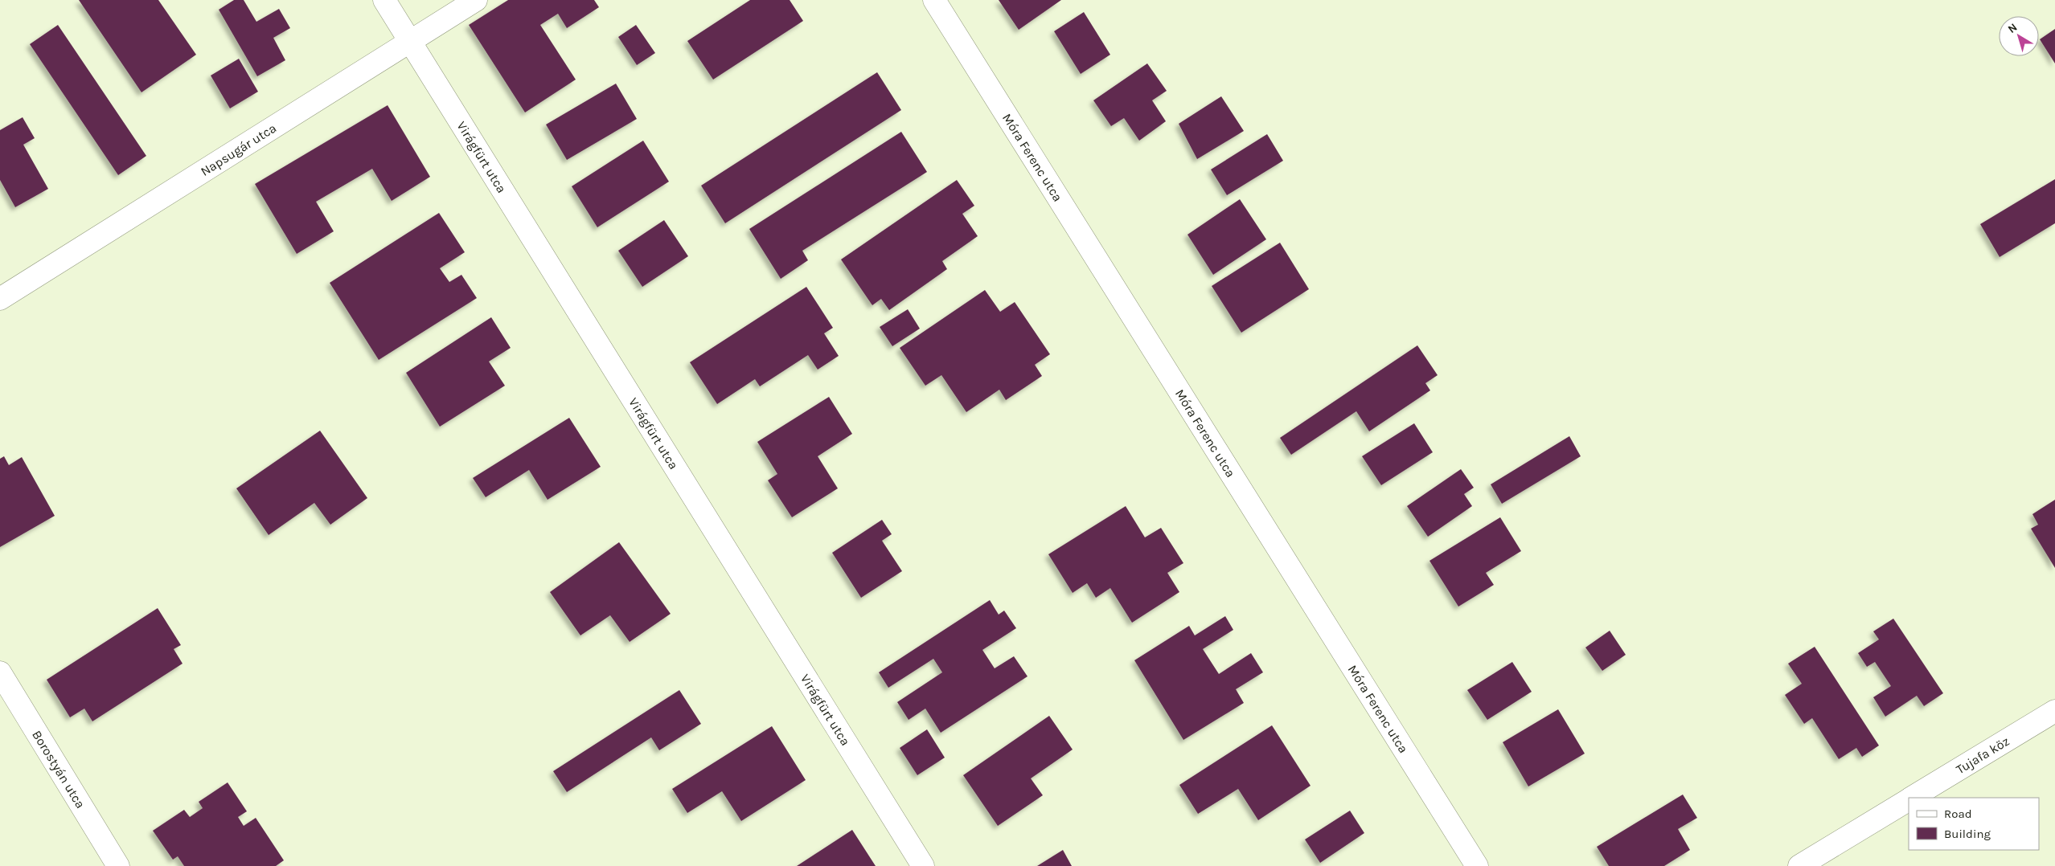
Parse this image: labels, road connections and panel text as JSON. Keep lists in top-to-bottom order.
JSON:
{
  "streets": {
    "street": [
      "Napsugár utca",
      "Virágfürt utca",
      "Móra Ferenc utca",
      "Tujafa köz",
      "Borostyán utca"
    ]
  },
  "crossings": [
    ["Napsugár utca", "Virágfürt utca"]
  ],
  "legend": ["Road", "Building"],
  "north": "top left"
}
